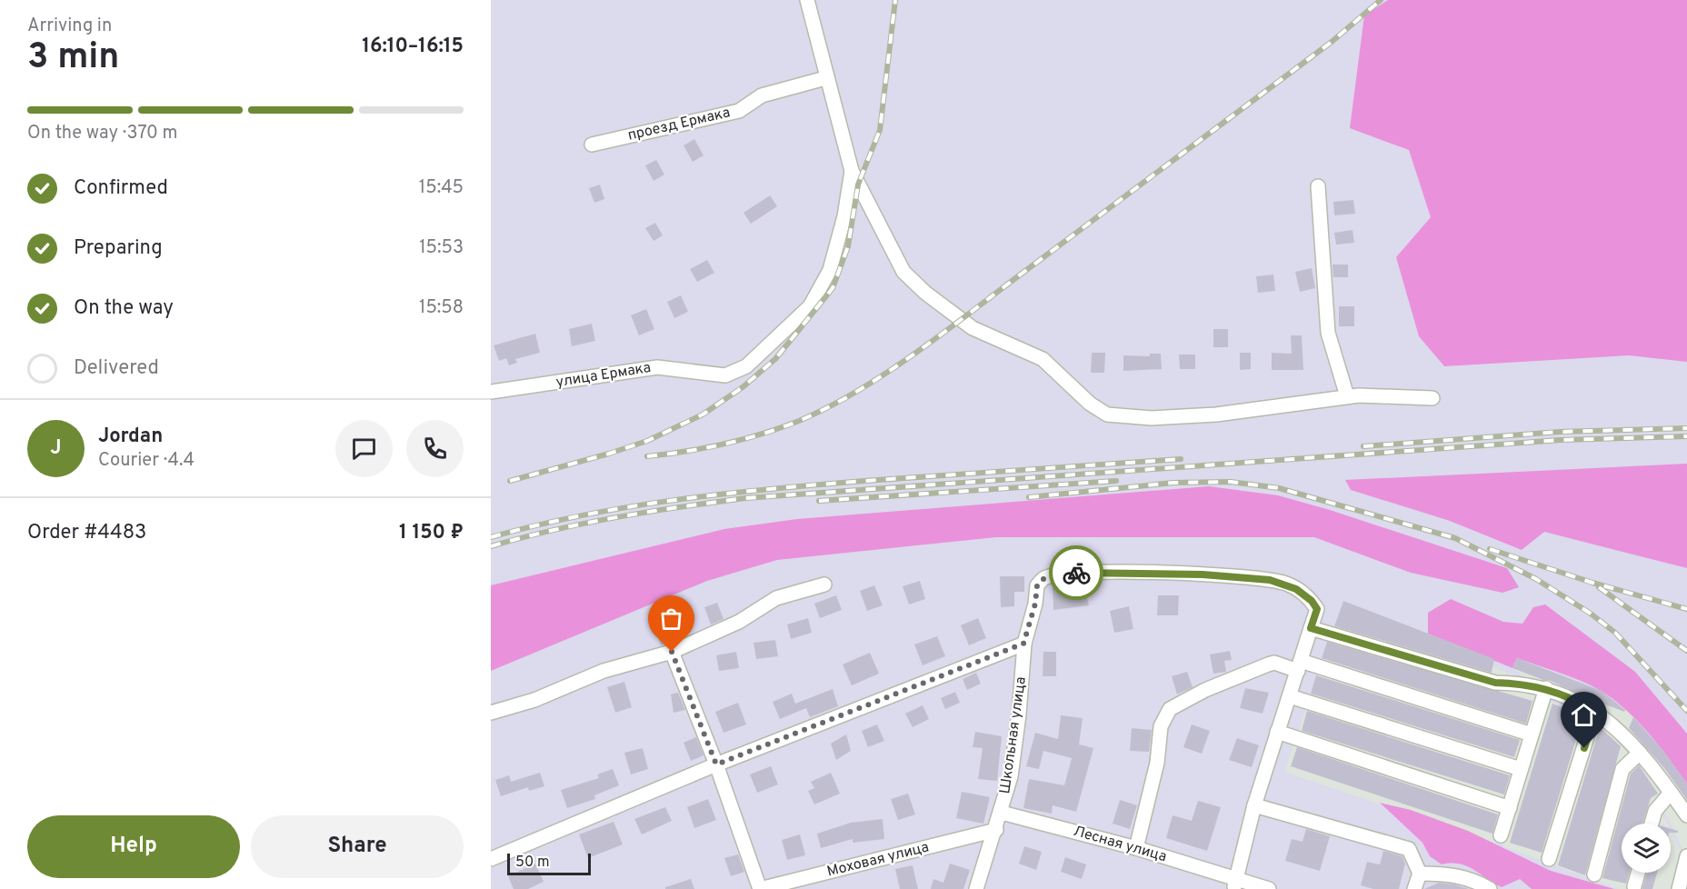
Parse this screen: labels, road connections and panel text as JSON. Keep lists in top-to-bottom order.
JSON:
{
  "streets": {
    "street": [
      "проезд Ермака",
      "улица Ермака",
      "Школьная улица",
      "Лесная улица",
      "Моховая улица"
    ]
  },
  "crossings": [
    ["Школьная улица", "Лесная улица"],
    ["Школьная улица", "Моховая улица"]
  ],
  "scale_bar": "50 m",
  "page": {
    "heading": ["3 min", "Arriving in", "16:10–16:15"],
    "panel": [
      "Jordan",
      "Courier · 4.4",
      "Order #4483",
      "1 150 ₽"
    ],
    "bar": "On the way · 370 m",
    "list": [
      ["Confirmed", "15:45"],
      ["Preparing", "15:53"],
      ["On the way", "15:58"],
      "Delivered"
    ],
    "round": "J",
    "buttons": ["Help", "Share"],
    "scale": "50 m"
  }
}
